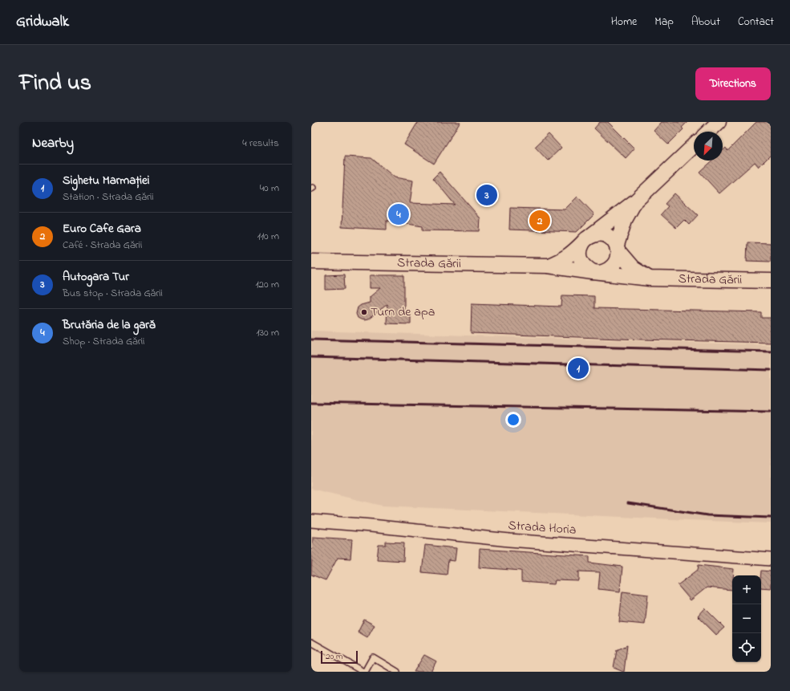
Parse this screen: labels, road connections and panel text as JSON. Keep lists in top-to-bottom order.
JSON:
{
  "streets": {
    "street": ["Strada Gării", "Strada Horia"]
  },
  "places": ["Turn de apa"],
  "scale_bar": "20 m",
  "north": "bottom left",
  "page": {
    "header": "Gridwalk",
    "nav": [
      "Home",
      "Map",
      "About",
      "Contact"
    ],
    "title": "Find us",
    "buttons": "Directions",
    "heading": ["Nearby", "4 results"],
    "list": [
      {
        "mark": "1",
        "name": "Sighetu Marmației",
        "note": "Station · Strada Gării",
        "value": "40 m"
      },
      {
        "mark": "2",
        "name": "Euro Cafe Gara",
        "note": "Café · Strada Gării",
        "value": "110 m"
      },
      {
        "mark": "3",
        "name": "Autogara Tur",
        "note": "Bus stop · Strada Gării",
        "value": "120 m"
      },
      {
        "mark": "4",
        "name": "Brutăria de la gară",
        "note": "Shop · Strada Gării",
        "value": "130 m"
      }
    ],
    "pins": [
      "3",
      "4",
      "2",
      "1"
    ],
    "map_buttons": ["+", "−"],
    "scale": "20 m"
  }
}
